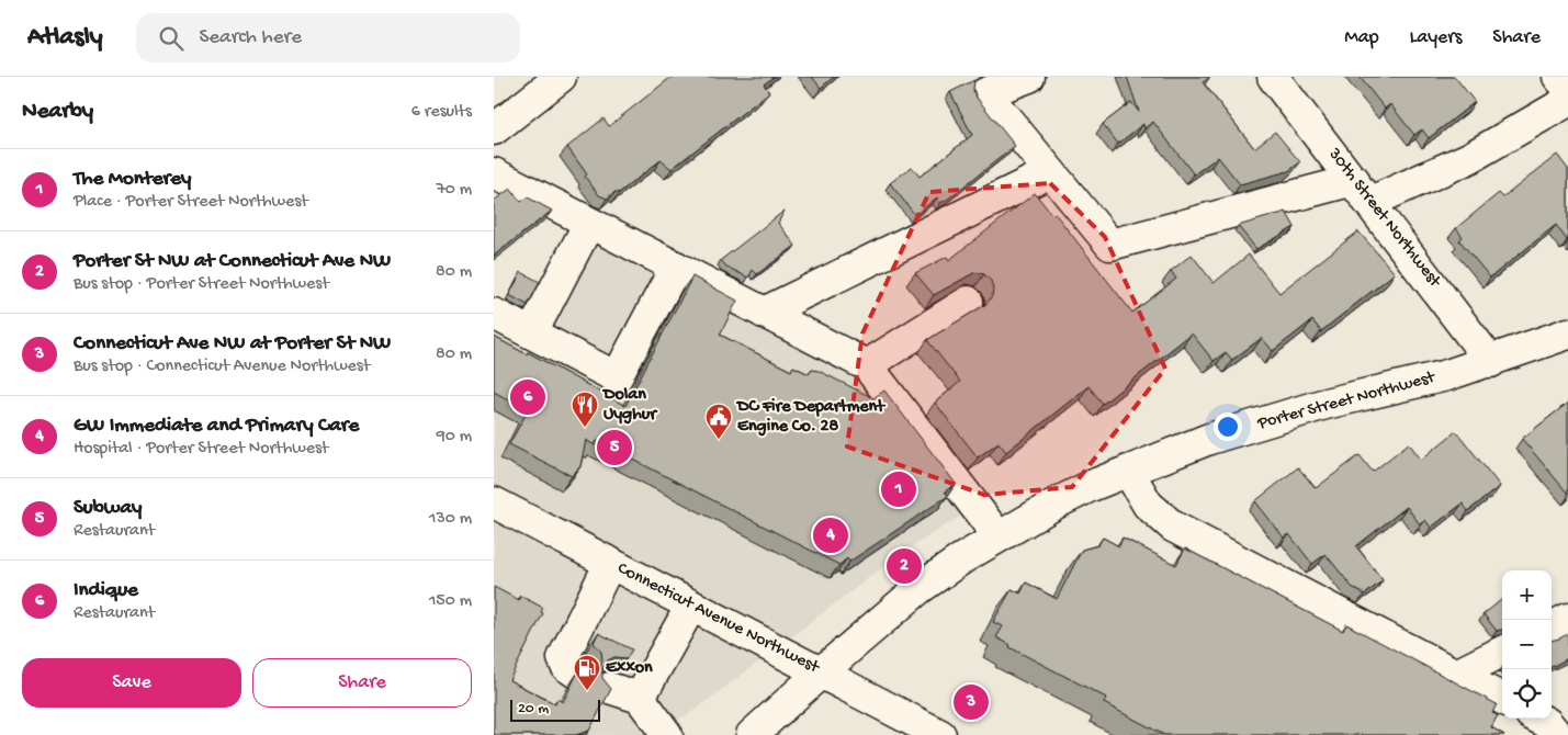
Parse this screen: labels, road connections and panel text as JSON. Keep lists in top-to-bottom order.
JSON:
{
  "streets": {
    "street": ["30th Street Northwest", "Porter Street Northwest", "Connecticut Avenue Northwest"]
  },
  "crossings": [
    ["30th Street Northwest", "Porter Street Northwest"],
    ["Porter Street Northwest", "Connecticut Avenue Northwest"]
  ],
  "places": {
    "restaurant": ["Dolan Uyghur"],
    "public building": ["DC Fire Department Engine Co. 28"],
    "fuel station": ["Exxon"]
  },
  "scale_bar": "20 m",
  "page": {
    "header": "Atlasly",
    "search": "Search here",
    "nav": ["Map", "Layers", "Share"],
    "heading": ["Nearby", "6 results"],
    "list": [
      {
        "mark": "1",
        "name": "The Monterey",
        "note": "Place · Porter Street Northwest",
        "value": "70 m"
      },
      {
        "mark": "2",
        "name": "Porter St NW at Connecticut Ave NW",
        "note": "Bus stop · Porter Street Northwest",
        "value": "80 m"
      },
      {
        "mark": "3",
        "name": "Connecticut Ave NW at Porter St NW",
        "note": "Bus stop · Connecticut Avenue Northwest",
        "value": "80 m"
      },
      {
        "mark": "4",
        "name": "GW Immediate and Primary Care",
        "note": "Hospital · Porter Street Northwest",
        "value": "90 m"
      },
      {
        "mark": "5",
        "name": "Subway",
        "note": "Restaurant",
        "value": "130 m"
      },
      {
        "mark": "6",
        "name": "Indique",
        "note": "Restaurant",
        "value": "150 m"
      }
    ],
    "pins": [
      "6",
      "5",
      "1",
      "4",
      "2",
      "3"
    ],
    "map_buttons": ["+", "−"],
    "buttons": ["Save", "Share"],
    "scale": "20 m"
  }
}
